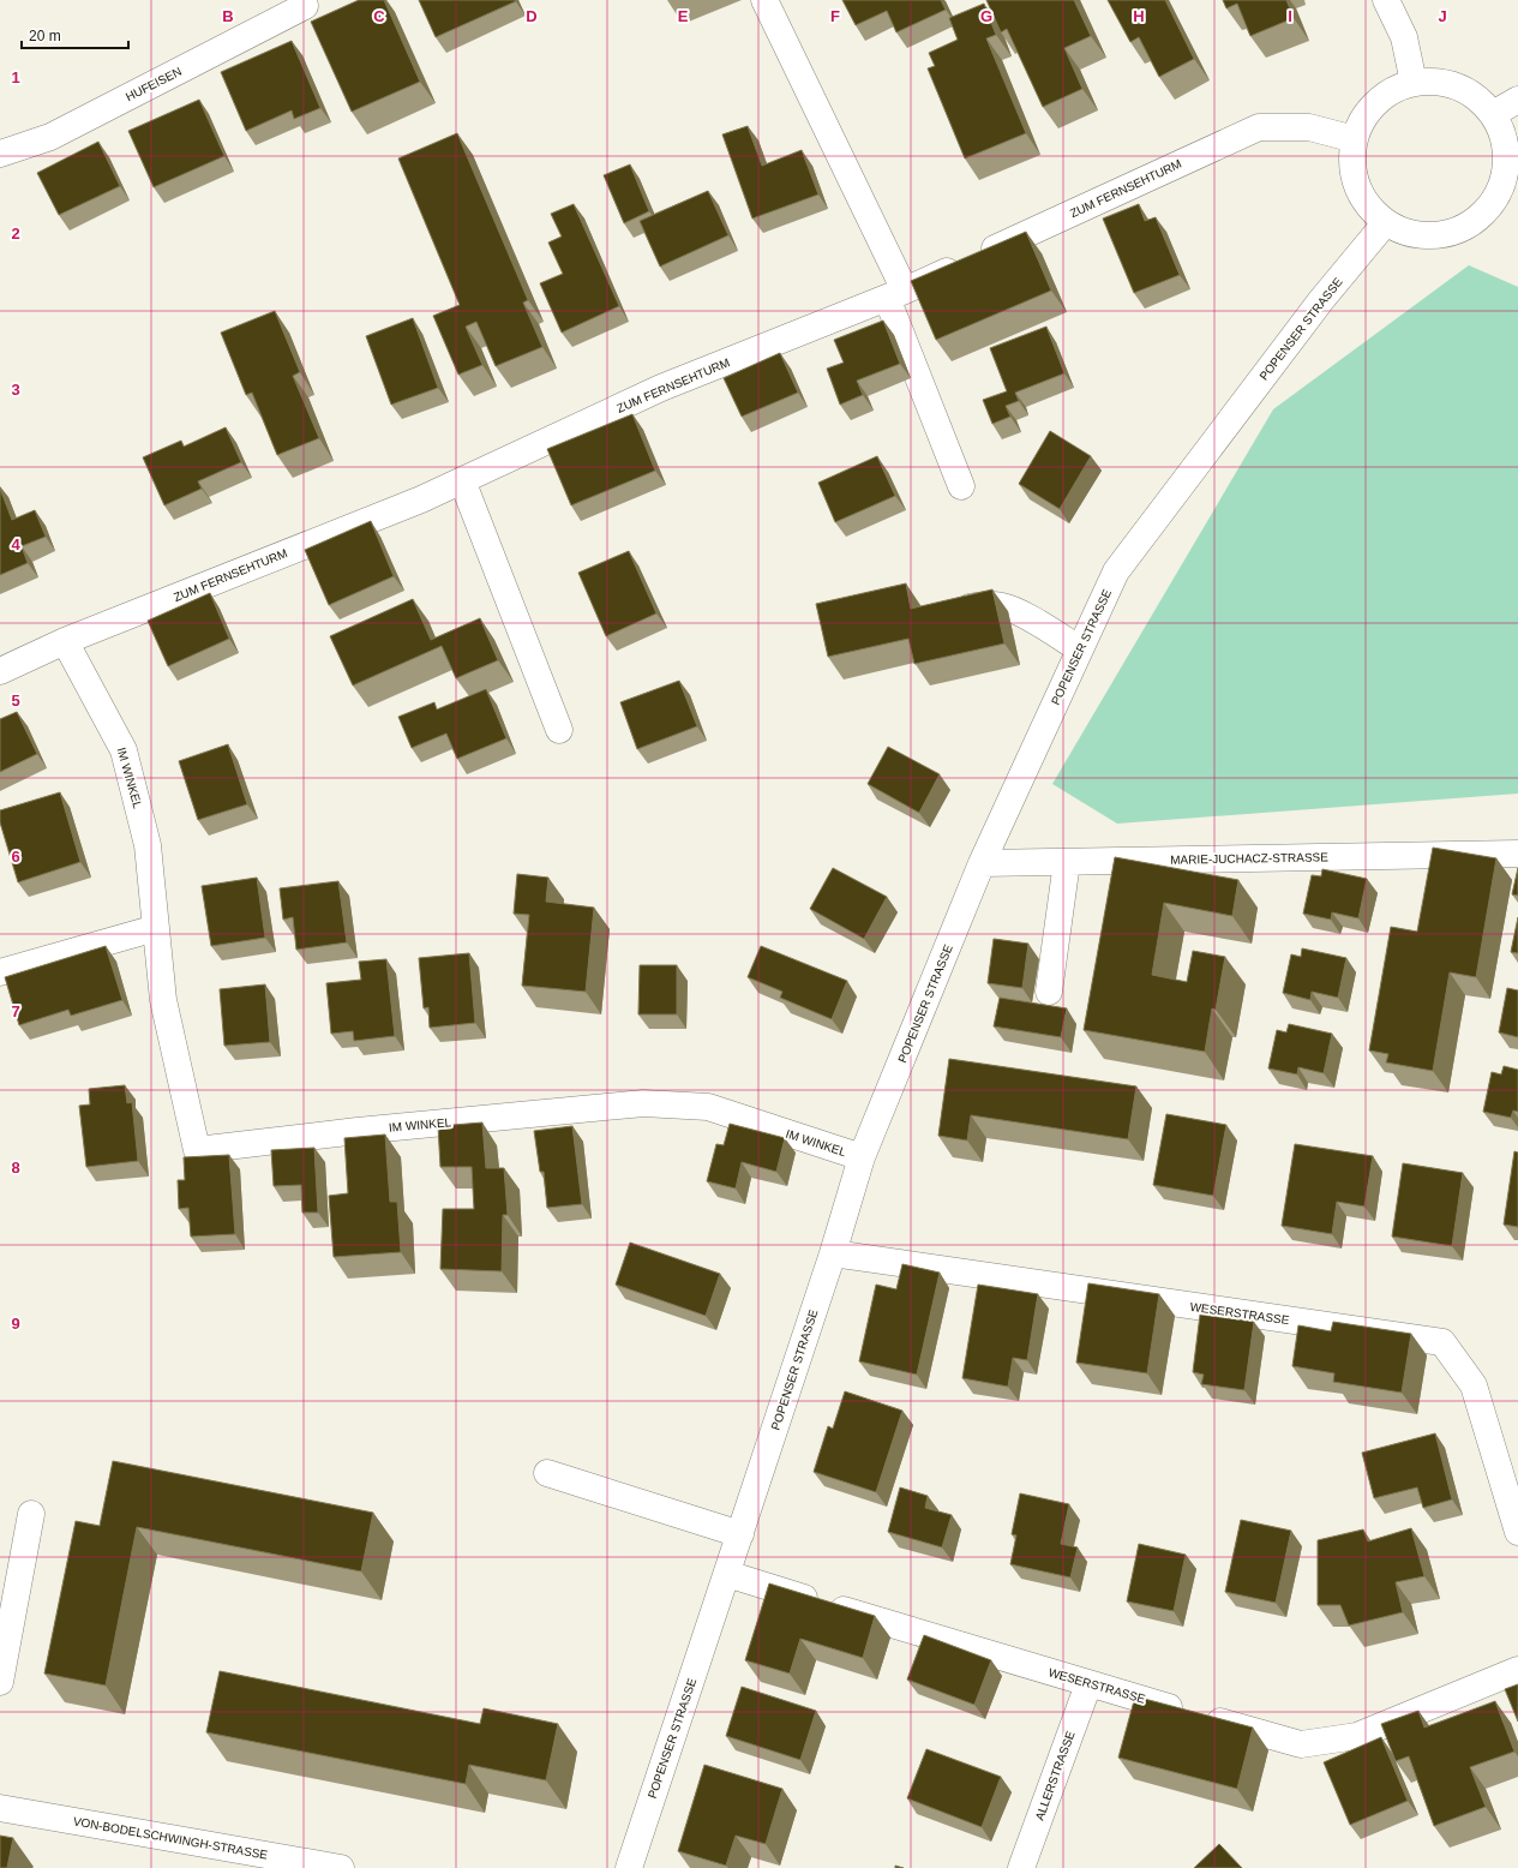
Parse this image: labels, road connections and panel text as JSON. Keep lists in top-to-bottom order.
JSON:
{
  "streets": {
    "street": [
      "HUFEISEN",
      "ZUM FERNSEHTURM",
      "POPENSER STRASSE",
      "IM WINKEL",
      "MARIE-JUCHACZ-STRASSE",
      "WESERSTRASSE",
      "ALLERSTRASSE",
      "VON-BODELSCHWINGH-STRASSE"
    ]
  },
  "crossings": [
    ["ZUM FERNSEHTURM", "POPENSER STRASSE"],
    ["ZUM FERNSEHTURM", "IM WINKEL"],
    ["POPENSER STRASSE", "IM WINKEL"],
    ["POPENSER STRASSE", "MARIE-JUCHACZ-STRASSE"],
    ["POPENSER STRASSE", "WESERSTRASSE"],
    ["WESERSTRASSE", "ALLERSTRASSE"]
  ],
  "scale_bar": "20 m",
  "grid": {
    "columns": [
      "B",
      "C",
      "D",
      "E",
      "F",
      "G",
      "H",
      "I",
      "J"
    ],
    "rows": [
      "1",
      "2",
      "3",
      "4",
      "5",
      "6",
      "7",
      "8",
      "9"
    ]
  }
}
